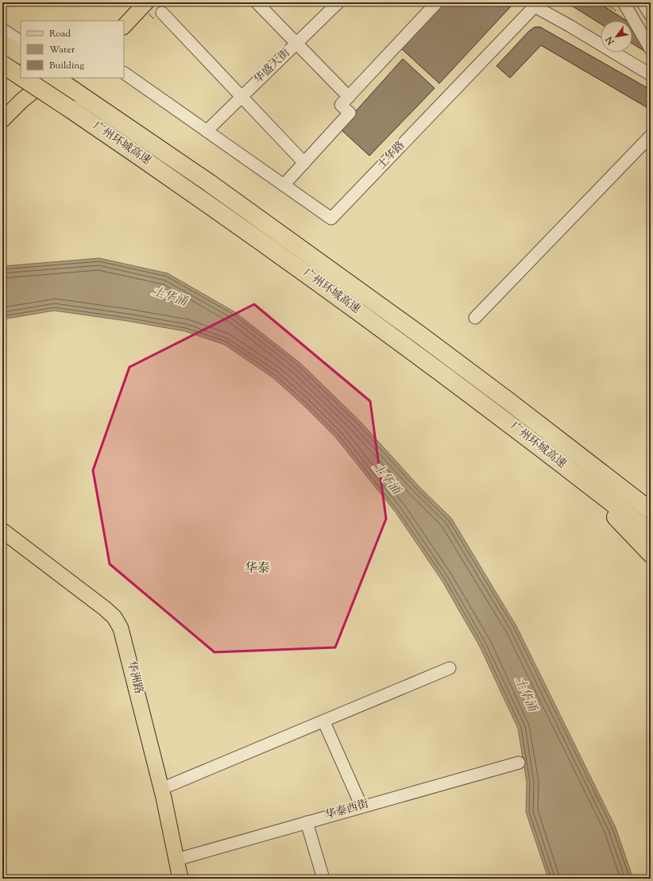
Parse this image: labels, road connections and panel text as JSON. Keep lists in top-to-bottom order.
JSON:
{
  "streets": {
    "highway": ["广州环城高速"],
    "main road": ["华洲路"],
    "street": ["华盛大街", "土华路", "华泰西街"]
  },
  "crossings": [
    ["华盛大街", "土华路"],
    ["华洲路", "华泰西街"]
  ],
  "districts": ["华泰"],
  "water": ["土华涌"],
  "legend": ["Road", "Water", "Building"],
  "north": "bottom left"
}
